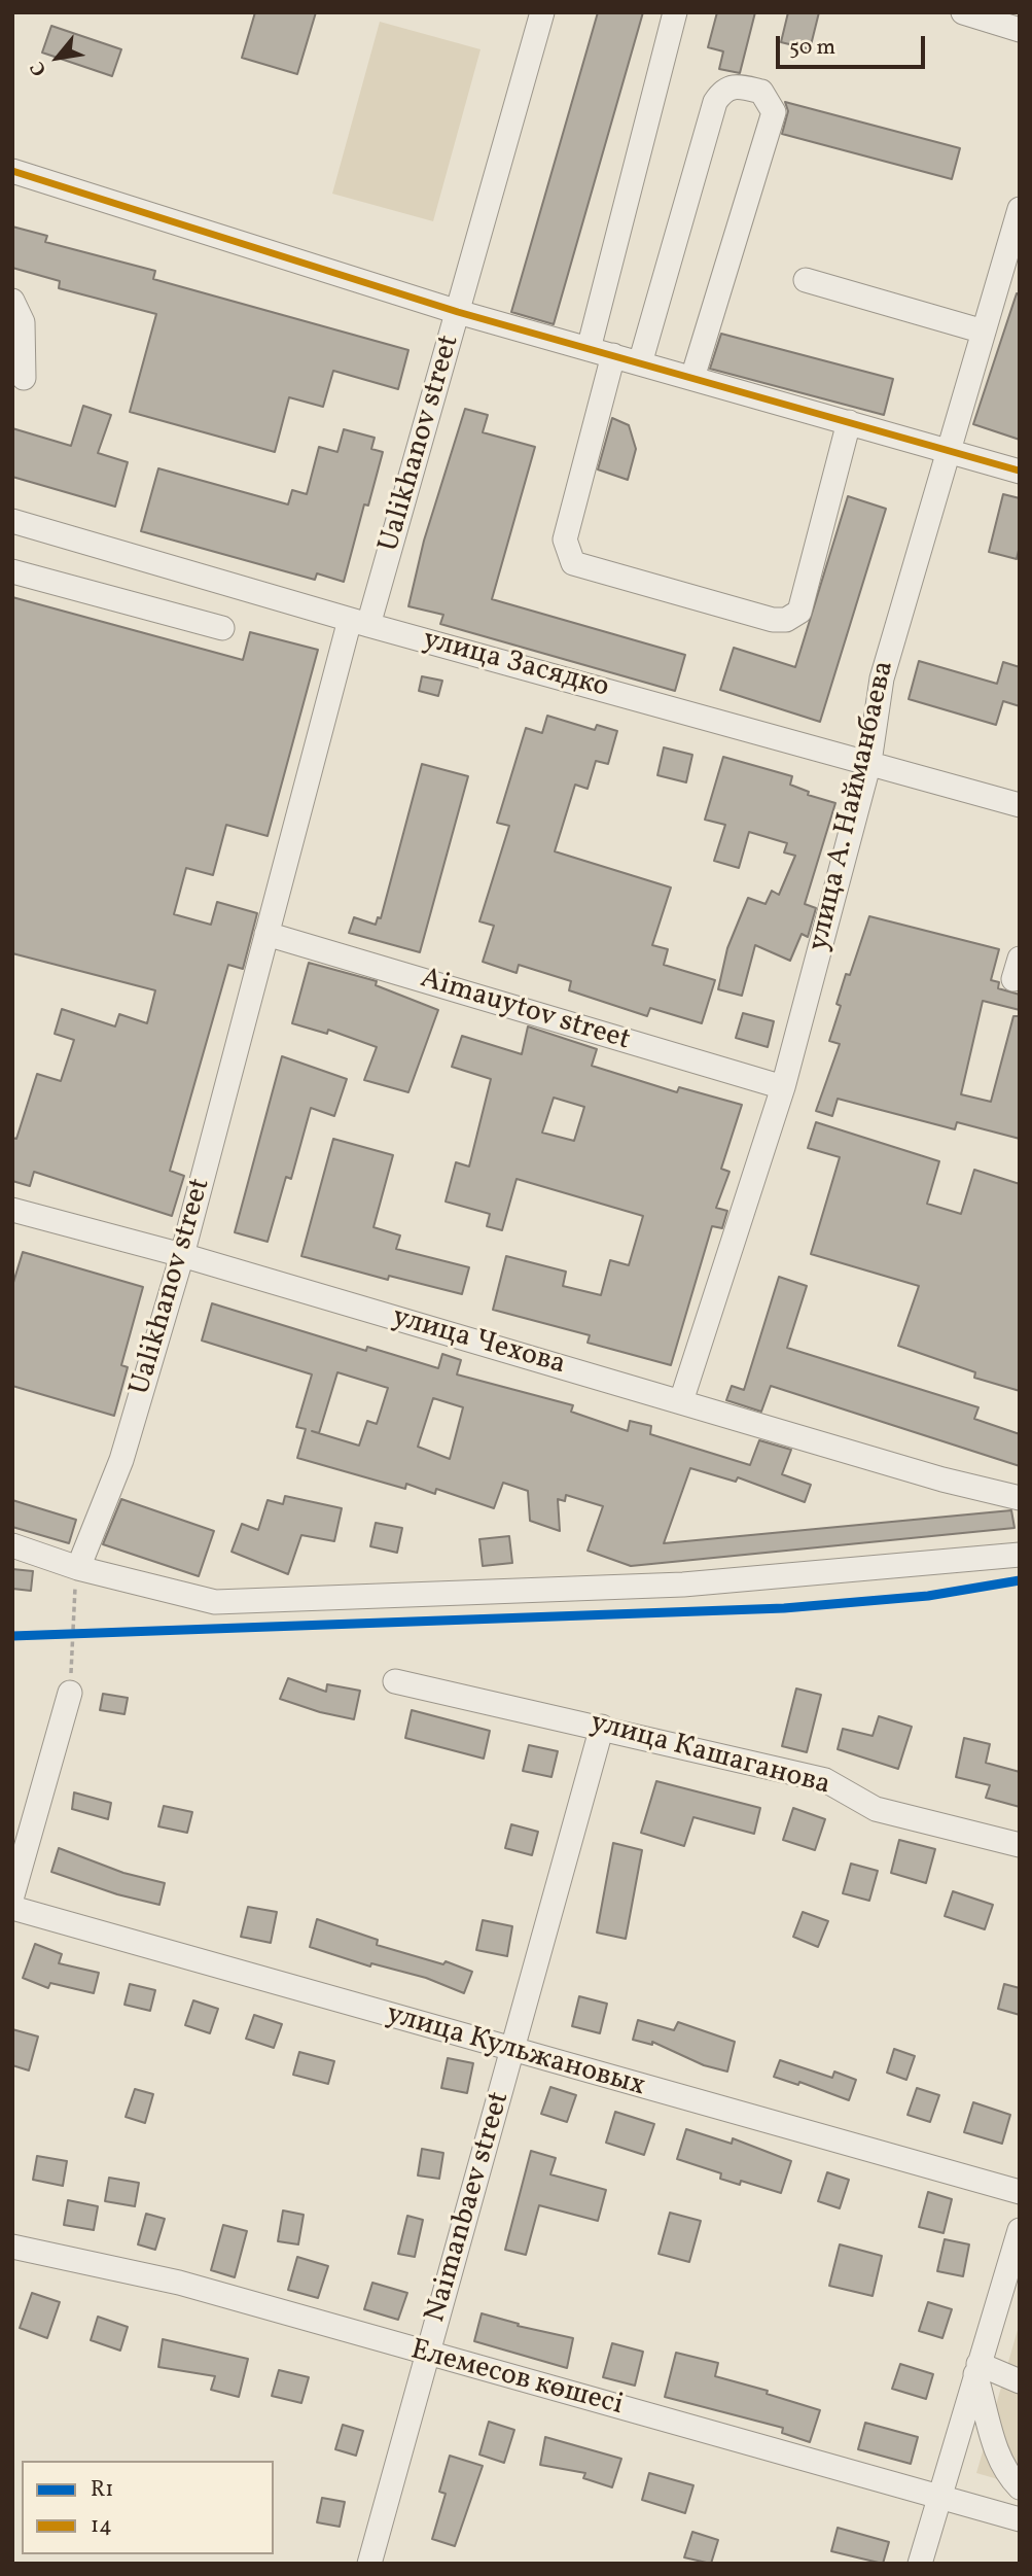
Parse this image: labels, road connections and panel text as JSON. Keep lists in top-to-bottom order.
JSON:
{
  "streets": {
    "street": [
      "Ualikhanov street",
      "улица Засядко",
      "улица А. Найманбаева",
      "Aimauytov street",
      "улица Чехова",
      "улица Кашаганова",
      "улица Кульжановых",
      "Naimanbaev street",
      "Елемесов көшесі"
    ]
  },
  "crossings": [
    ["Ualikhanov street", "улица Засядко"],
    ["Ualikhanov street", "Aimauytov street"],
    ["Ualikhanov street", "улица Чехова"],
    ["улица Засядко", "улица А. Найманбаева"],
    ["улица А. Найманбаева", "Aimauytov street"],
    ["улица А. Найманбаева", "улица Чехова"],
    ["улица Кашаганова", "Naimanbaev street"],
    ["улица Кульжановых", "Naimanbaev street"],
    ["Naimanbaev street", "Елемесов көшесі"]
  ],
  "lines": ["transit line 14", "transit line R1"],
  "legend": ["R1", "14"],
  "scale_bar": "50 m",
  "north": "bottom left"
}
